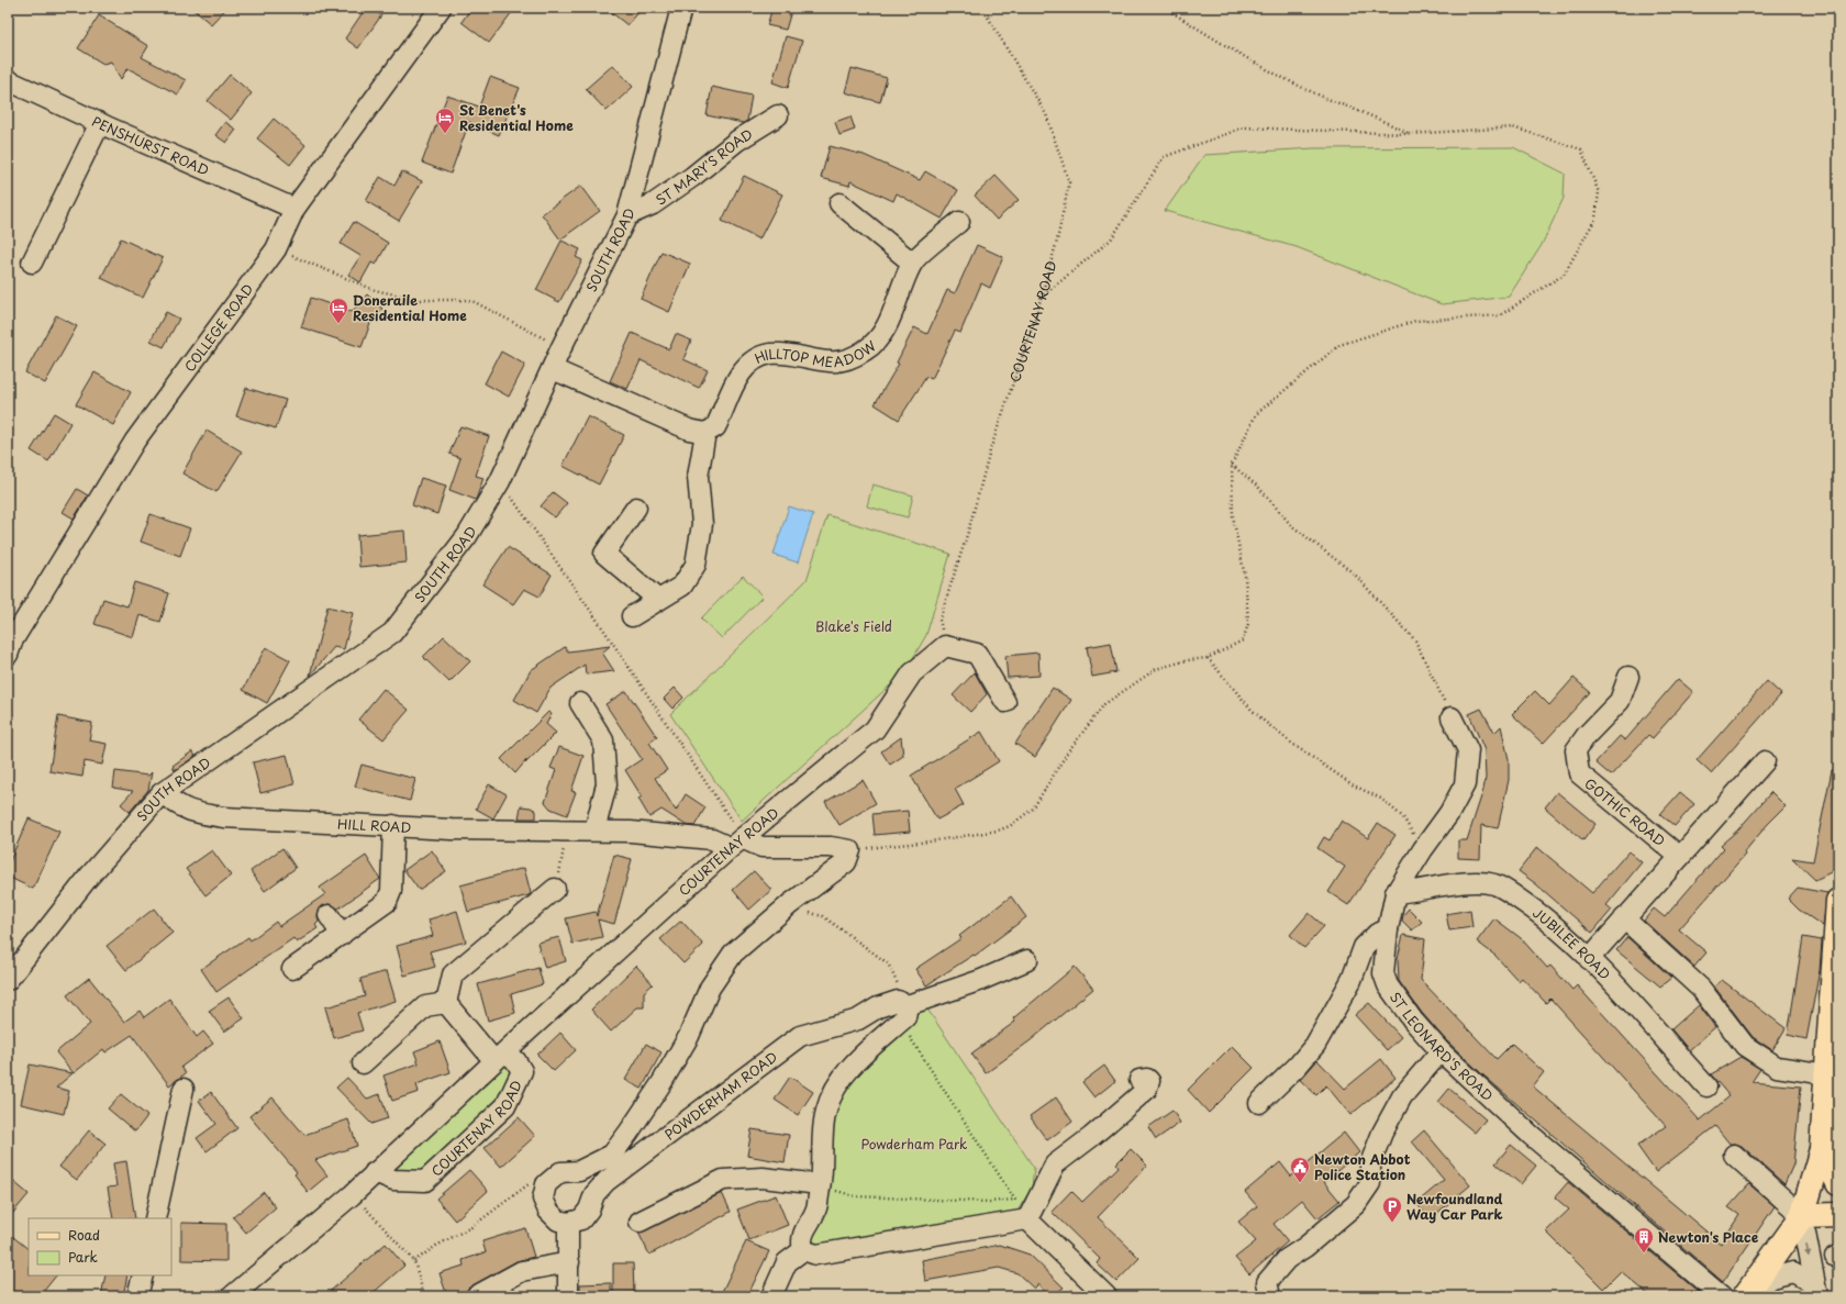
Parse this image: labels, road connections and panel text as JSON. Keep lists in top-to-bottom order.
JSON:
{
  "streets": {
    "street": [
      "PENSHURST ROAD",
      "ST MARY'S ROAD",
      "SOUTH ROAD",
      "COURTENAY ROAD",
      "COLLEGE ROAD",
      "HILLTOP MEADOW",
      "GOTHIC ROAD",
      "HILL ROAD",
      "JUBILEE ROAD",
      "ST LEONARD'S ROAD",
      "POWDERHAM ROAD"
    ]
  },
  "crossings": [
    ["PENSHURST ROAD", "COLLEGE ROAD"],
    ["ST MARY'S ROAD", "SOUTH ROAD"],
    ["SOUTH ROAD", "HILL ROAD"],
    ["COURTENAY ROAD", "HILL ROAD"],
    ["JUBILEE ROAD", "ST LEONARD'S ROAD"]
  ],
  "parks": ["Blake's Field", "Powderham Park"],
  "places": {
    "hotel": ["St Benet's Residential Home", "Doneraile Residential Home"],
    "public building": ["Newton Abbot Police Station"],
    "parking": ["Newfoundland Way Car Park"],
    "building": ["Newton's Place"]
  },
  "legend": ["Road", "Park"]
}
